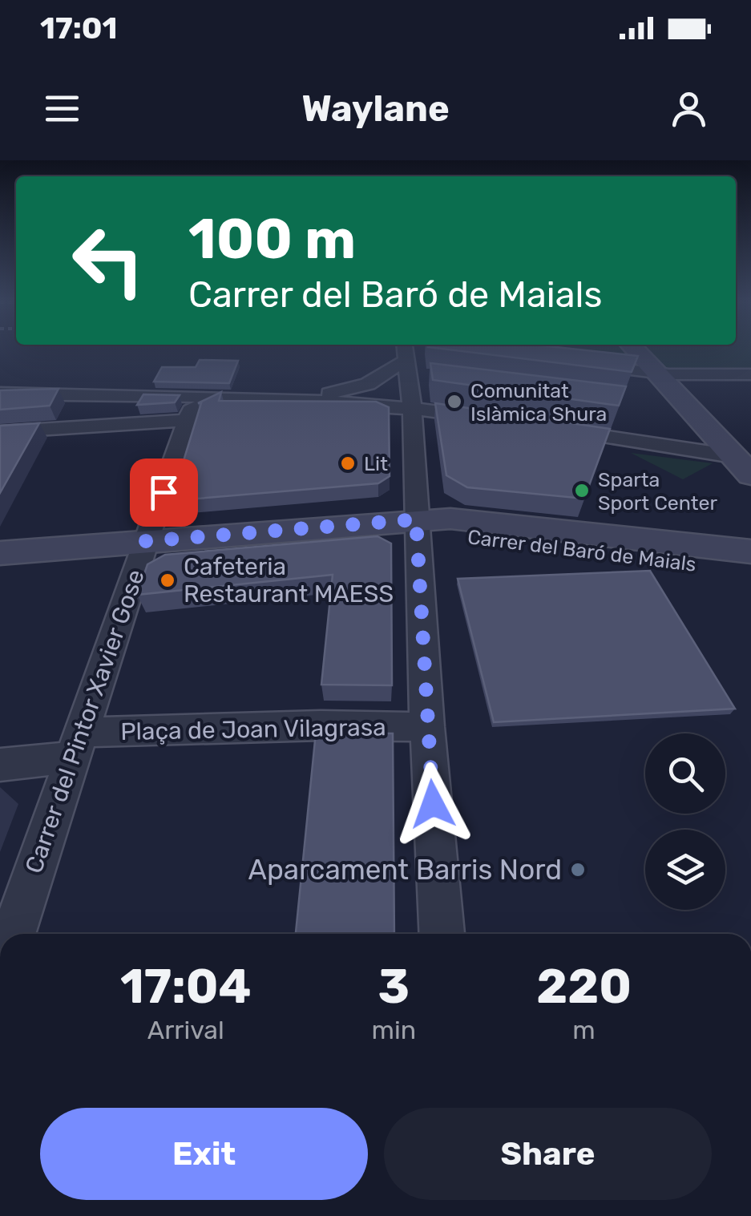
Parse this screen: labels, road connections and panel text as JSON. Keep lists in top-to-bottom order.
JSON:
{
  "streets": {
    "main road": ["Carrer del Baró de Maials"],
    "street": ["Carrer del Pintor Xavier Gose", "Plaça de Joan Vilagrasa"]
  },
  "crossings": [
    ["Carrer del Baró de Maials", "Carrer del Pintor Xavier Gose"],
    ["Carrer del Pintor Xavier Gose", "Plaça de Joan Vilagrasa"]
  ],
  "places": [
    "Comunitat Islàmica Shura",
    "Lit",
    "Sparta Sport Center",
    "Cafeteria Restaurant MAESS",
    "Aparcament Barris Nord"
  ],
  "page": {
    "status": "17:01",
    "header": "Waylane",
    "turn": ["100 m", "Carrer del Baró de Maials"],
    "eta": [
      "17:04",
      "Arrival",
      "3",
      "min",
      "220",
      "m"
    ],
    "buttons": ["Exit", "Share"]
  }
}
